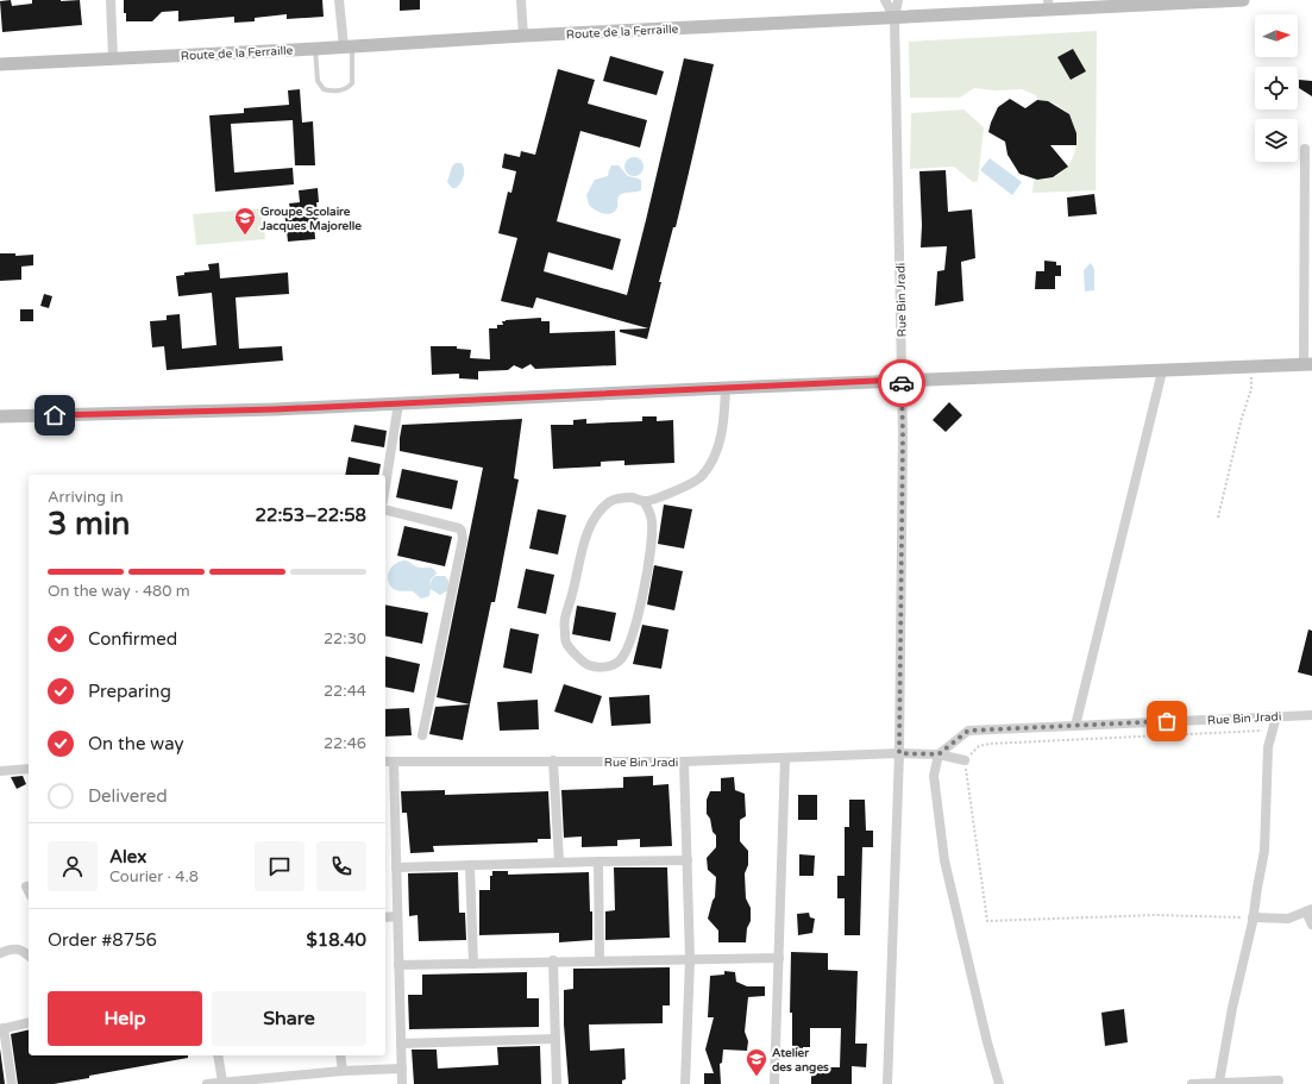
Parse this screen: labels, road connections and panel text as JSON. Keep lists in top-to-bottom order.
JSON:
{
  "streets": {
    "street": ["Route de la Ferraille", "Rue Bin Jradi"]
  },
  "crossings": [
    ["Route de la Ferraille", "Rue Bin Jradi"]
  ],
  "places": {
    "school or university": ["Groupe Scolaire Jacques Majorelle", "Atelier des anges"]
  },
  "north": "right",
  "page": {
    "heading": ["3 min", "Arriving in", "22:53–22:58"],
    "panel": [
      "Alex",
      "Courier · 4.8",
      "Order #8756",
      "$18.40"
    ],
    "bar": "On the way · 480 m",
    "list": [
      ["Confirmed", "22:30"],
      ["Preparing", "22:44"],
      ["On the way", "22:46"],
      "Delivered"
    ],
    "buttons": ["Help", "Share"]
  }
}
